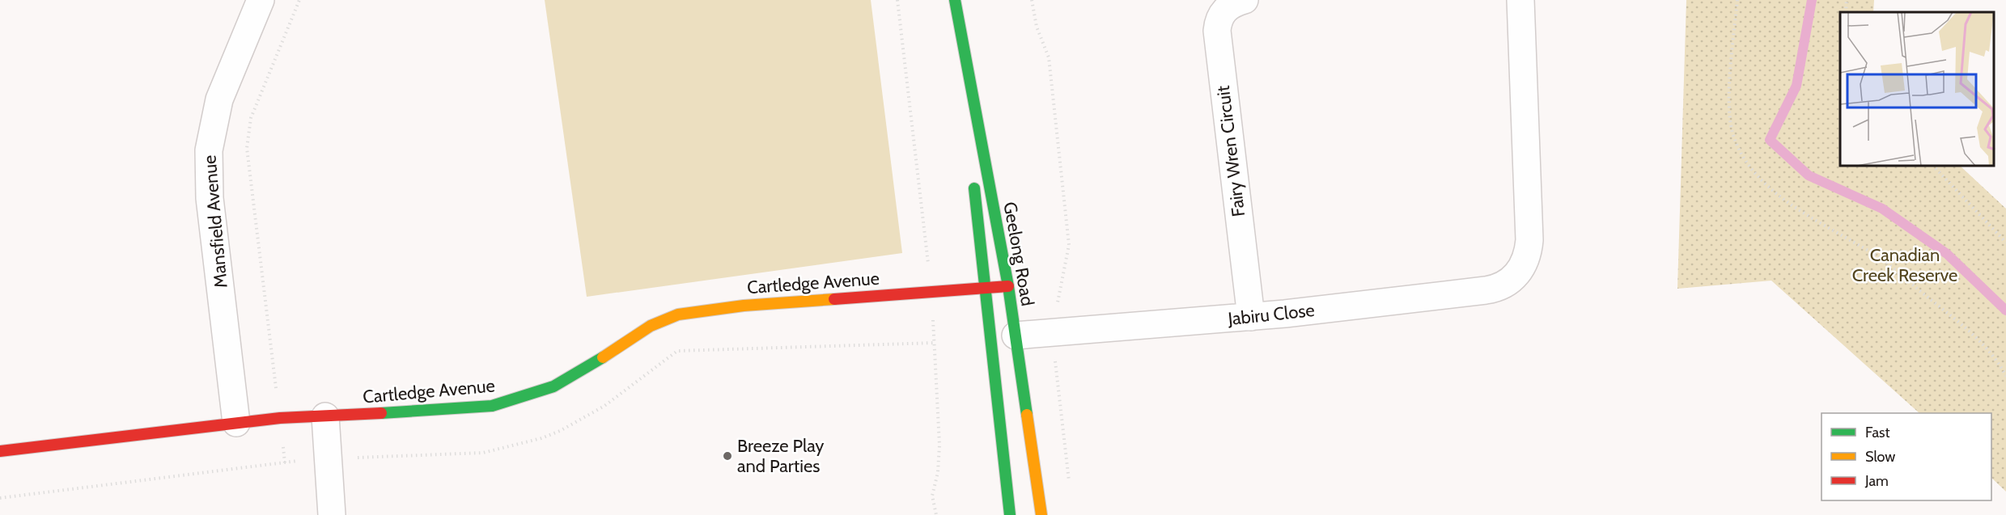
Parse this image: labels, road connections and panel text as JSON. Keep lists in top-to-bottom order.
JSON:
{
  "streets": {
    "main road": ["Geelong Road", "Cartledge Avenue"],
    "street": ["Fairy Wren Circuit", "Mansfield Avenue", "Jabiru Close"]
  },
  "crossings": [
    ["Fairy Wren Circuit", "Jabiru Close"],
    ["Mansfield Avenue", "Cartledge Avenue"],
    ["Geelong Road", "Cartledge Avenue"],
    ["Geelong Road", "Jabiru Close"]
  ],
  "parks": ["Canadian Creek Reserve"],
  "places": ["Breeze Play and Parties"],
  "legend": ["Fast", "Slow", "Jam"]
}
